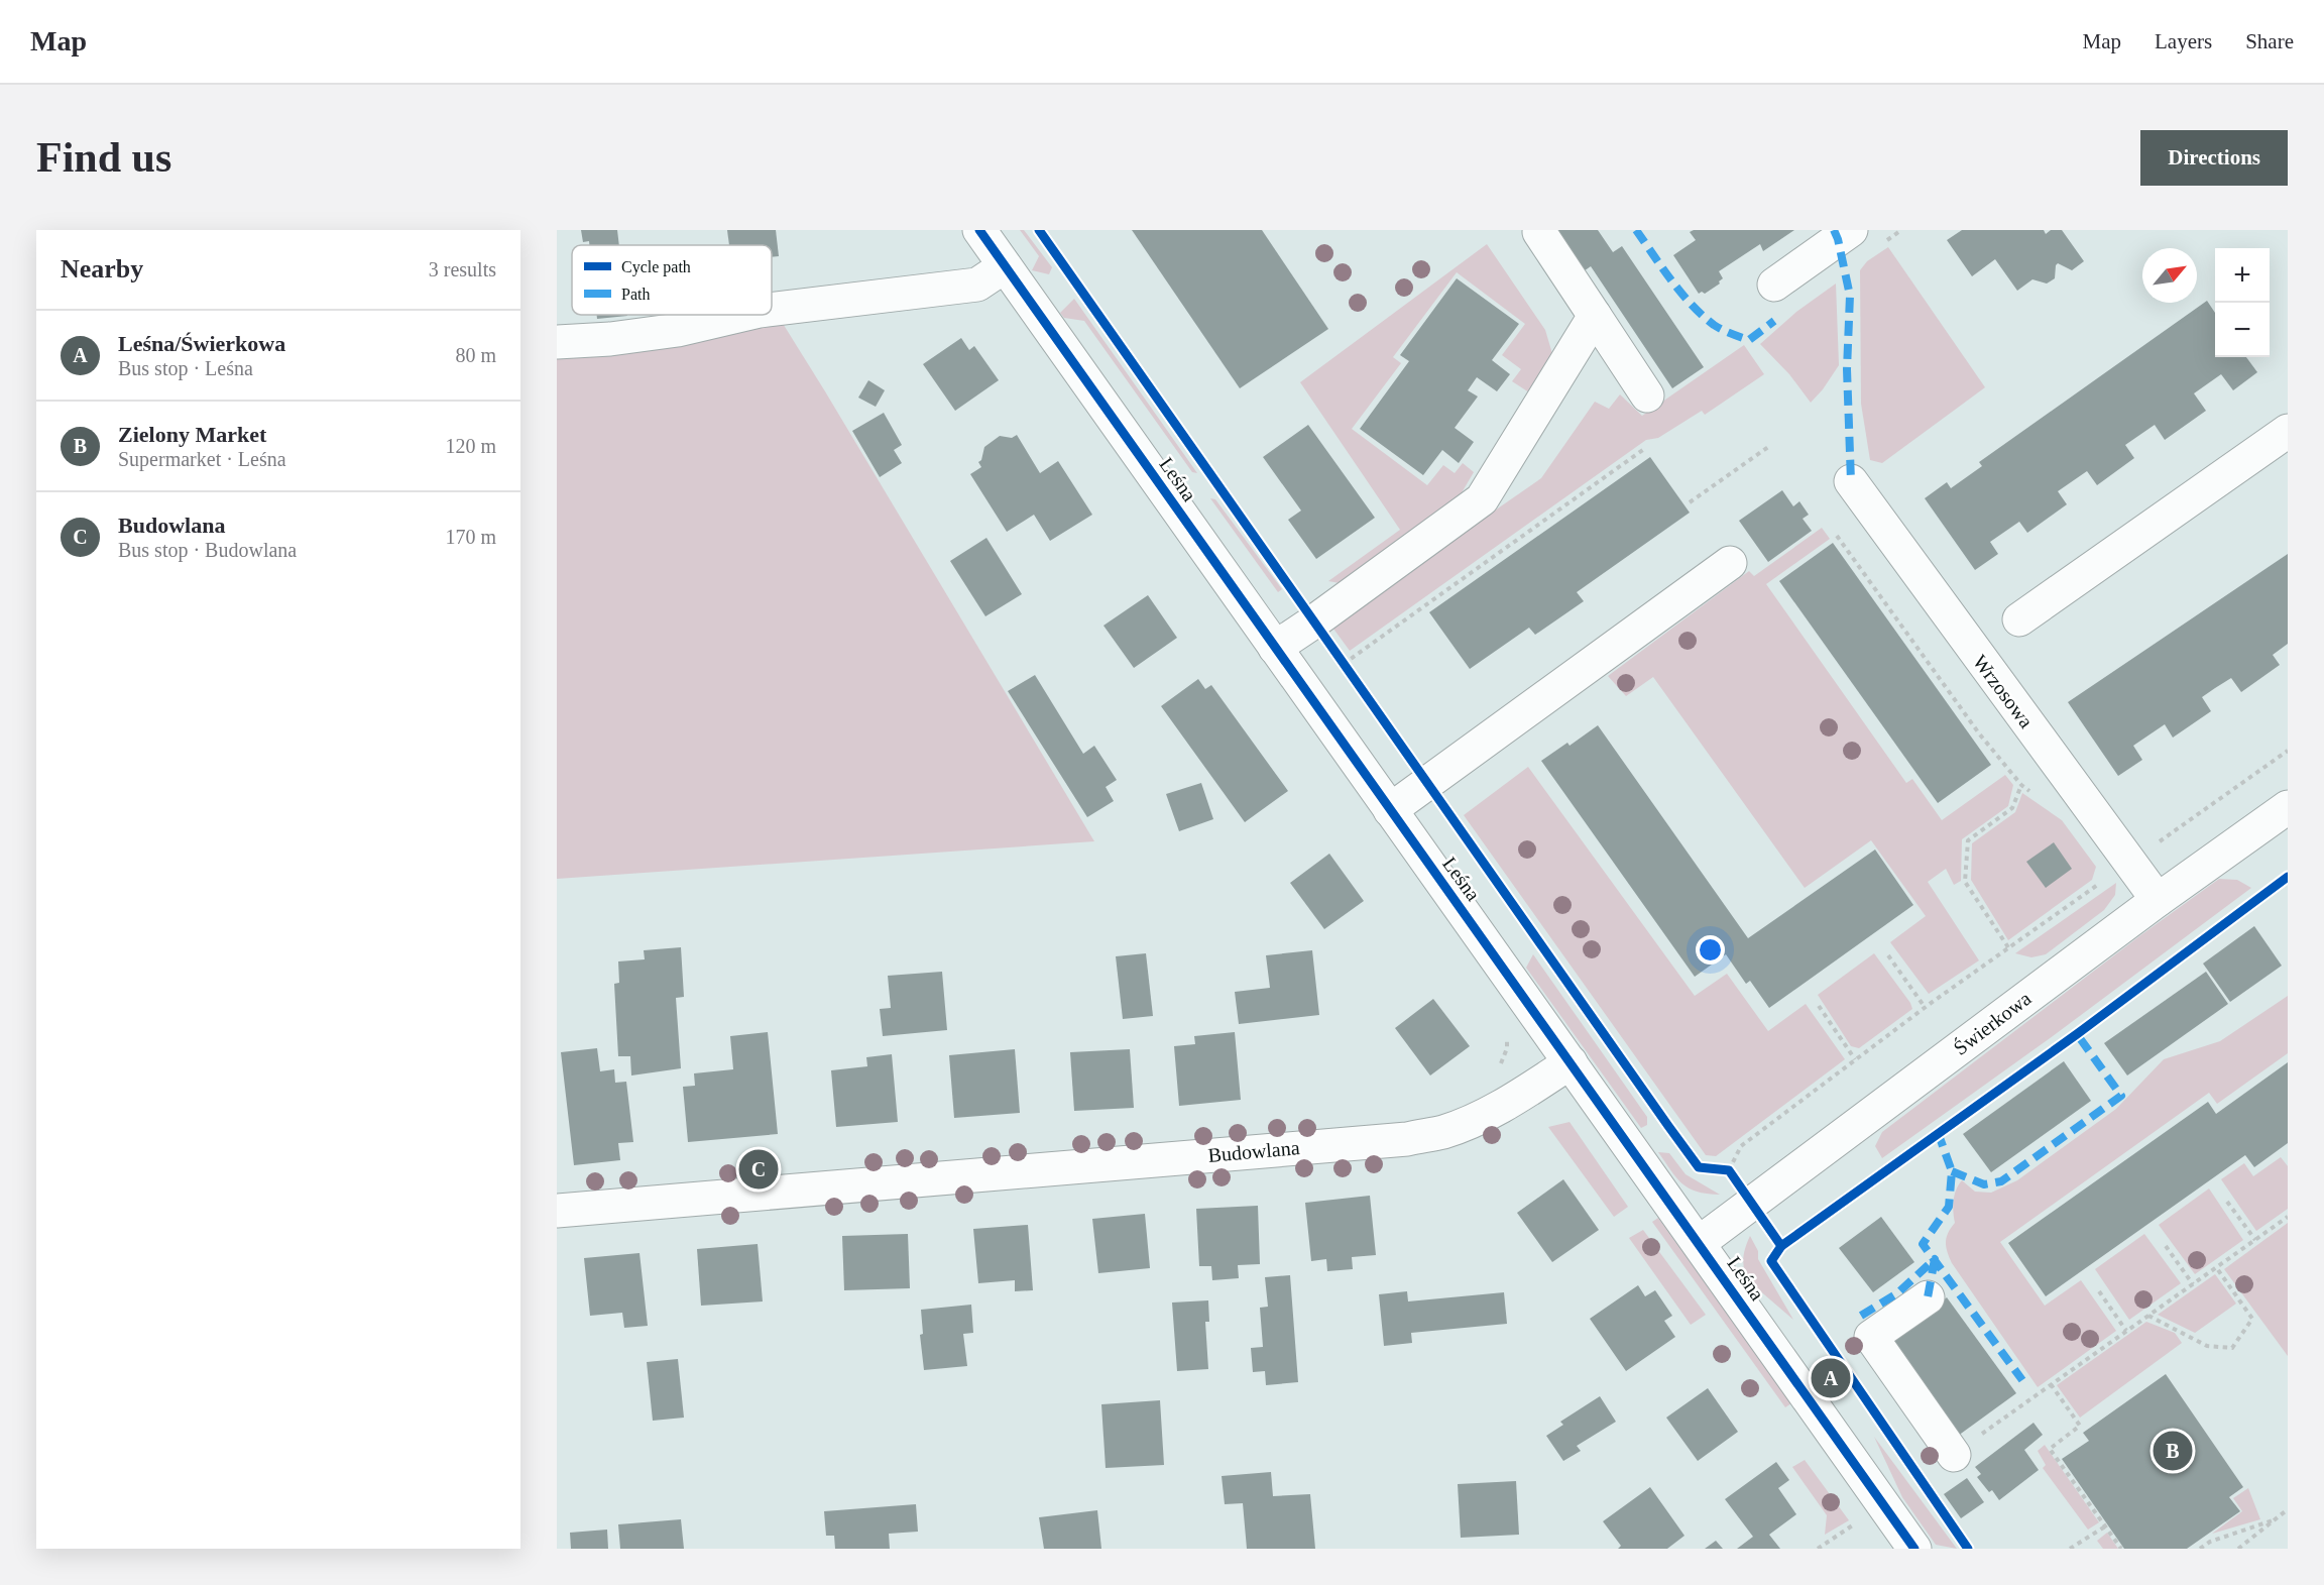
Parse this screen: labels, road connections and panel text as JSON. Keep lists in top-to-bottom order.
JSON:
{
  "streets": {
    "street": [
      "Leśna",
      "Wrzosowa",
      "Świerkowa",
      "Budowlana"
    ]
  },
  "crossings": [
    ["Leśna", "Świerkowa"],
    ["Leśna", "Budowlana"],
    ["Wrzosowa", "Świerkowa"]
  ],
  "legend": ["Cycle path", "Path"],
  "north": "top right",
  "page": {
    "header": "Map",
    "nav": ["Map", "Layers", "Share"],
    "buttons": "Directions",
    "title": "Find us",
    "heading": ["Nearby", "3 results"],
    "map_buttons": ["+", "−"],
    "list": [
      {
        "mark": "A",
        "name": "Leśna/Świerkowa",
        "note": "Bus stop · Leśna",
        "value": "80 m"
      },
      {
        "mark": "B",
        "name": "Zielony Market",
        "note": "Supermarket · Leśna",
        "value": "120 m"
      },
      {
        "mark": "C",
        "name": "Budowlana",
        "note": "Bus stop · Budowlana",
        "value": "170 m"
      }
    ],
    "pins": ["C", "A", "B"]
  }
}
